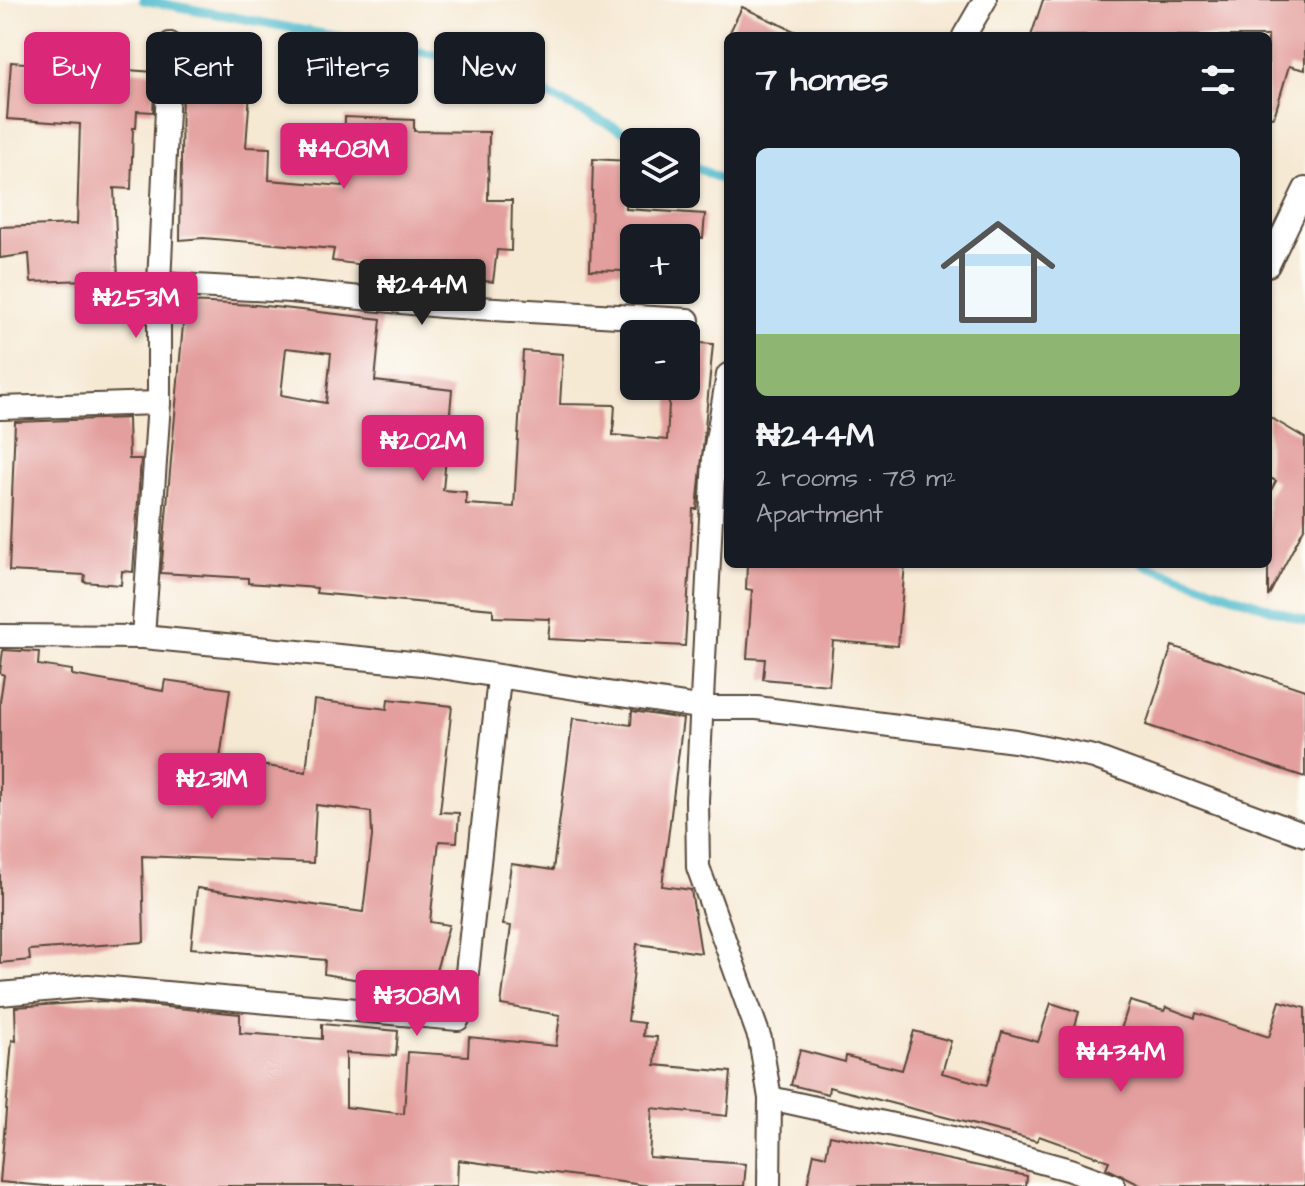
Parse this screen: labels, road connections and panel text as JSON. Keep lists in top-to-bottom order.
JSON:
{
  "page": {
    "chip": [
      "Buy",
      "Rent",
      "Filters",
      "New"
    ],
    "heading": "7 homes",
    "price": [
      "₦408M",
      "₦244M",
      "₦253M",
      "₦202M",
      "₦231M",
      "₦308M",
      "₦434M"
    ],
    "map_buttons": ["+", "−"],
    "list": [
      {
        "name": "₦244M",
        "note": "2 rooms · 78 m² · Apartment"
      }
    ]
  }
}
